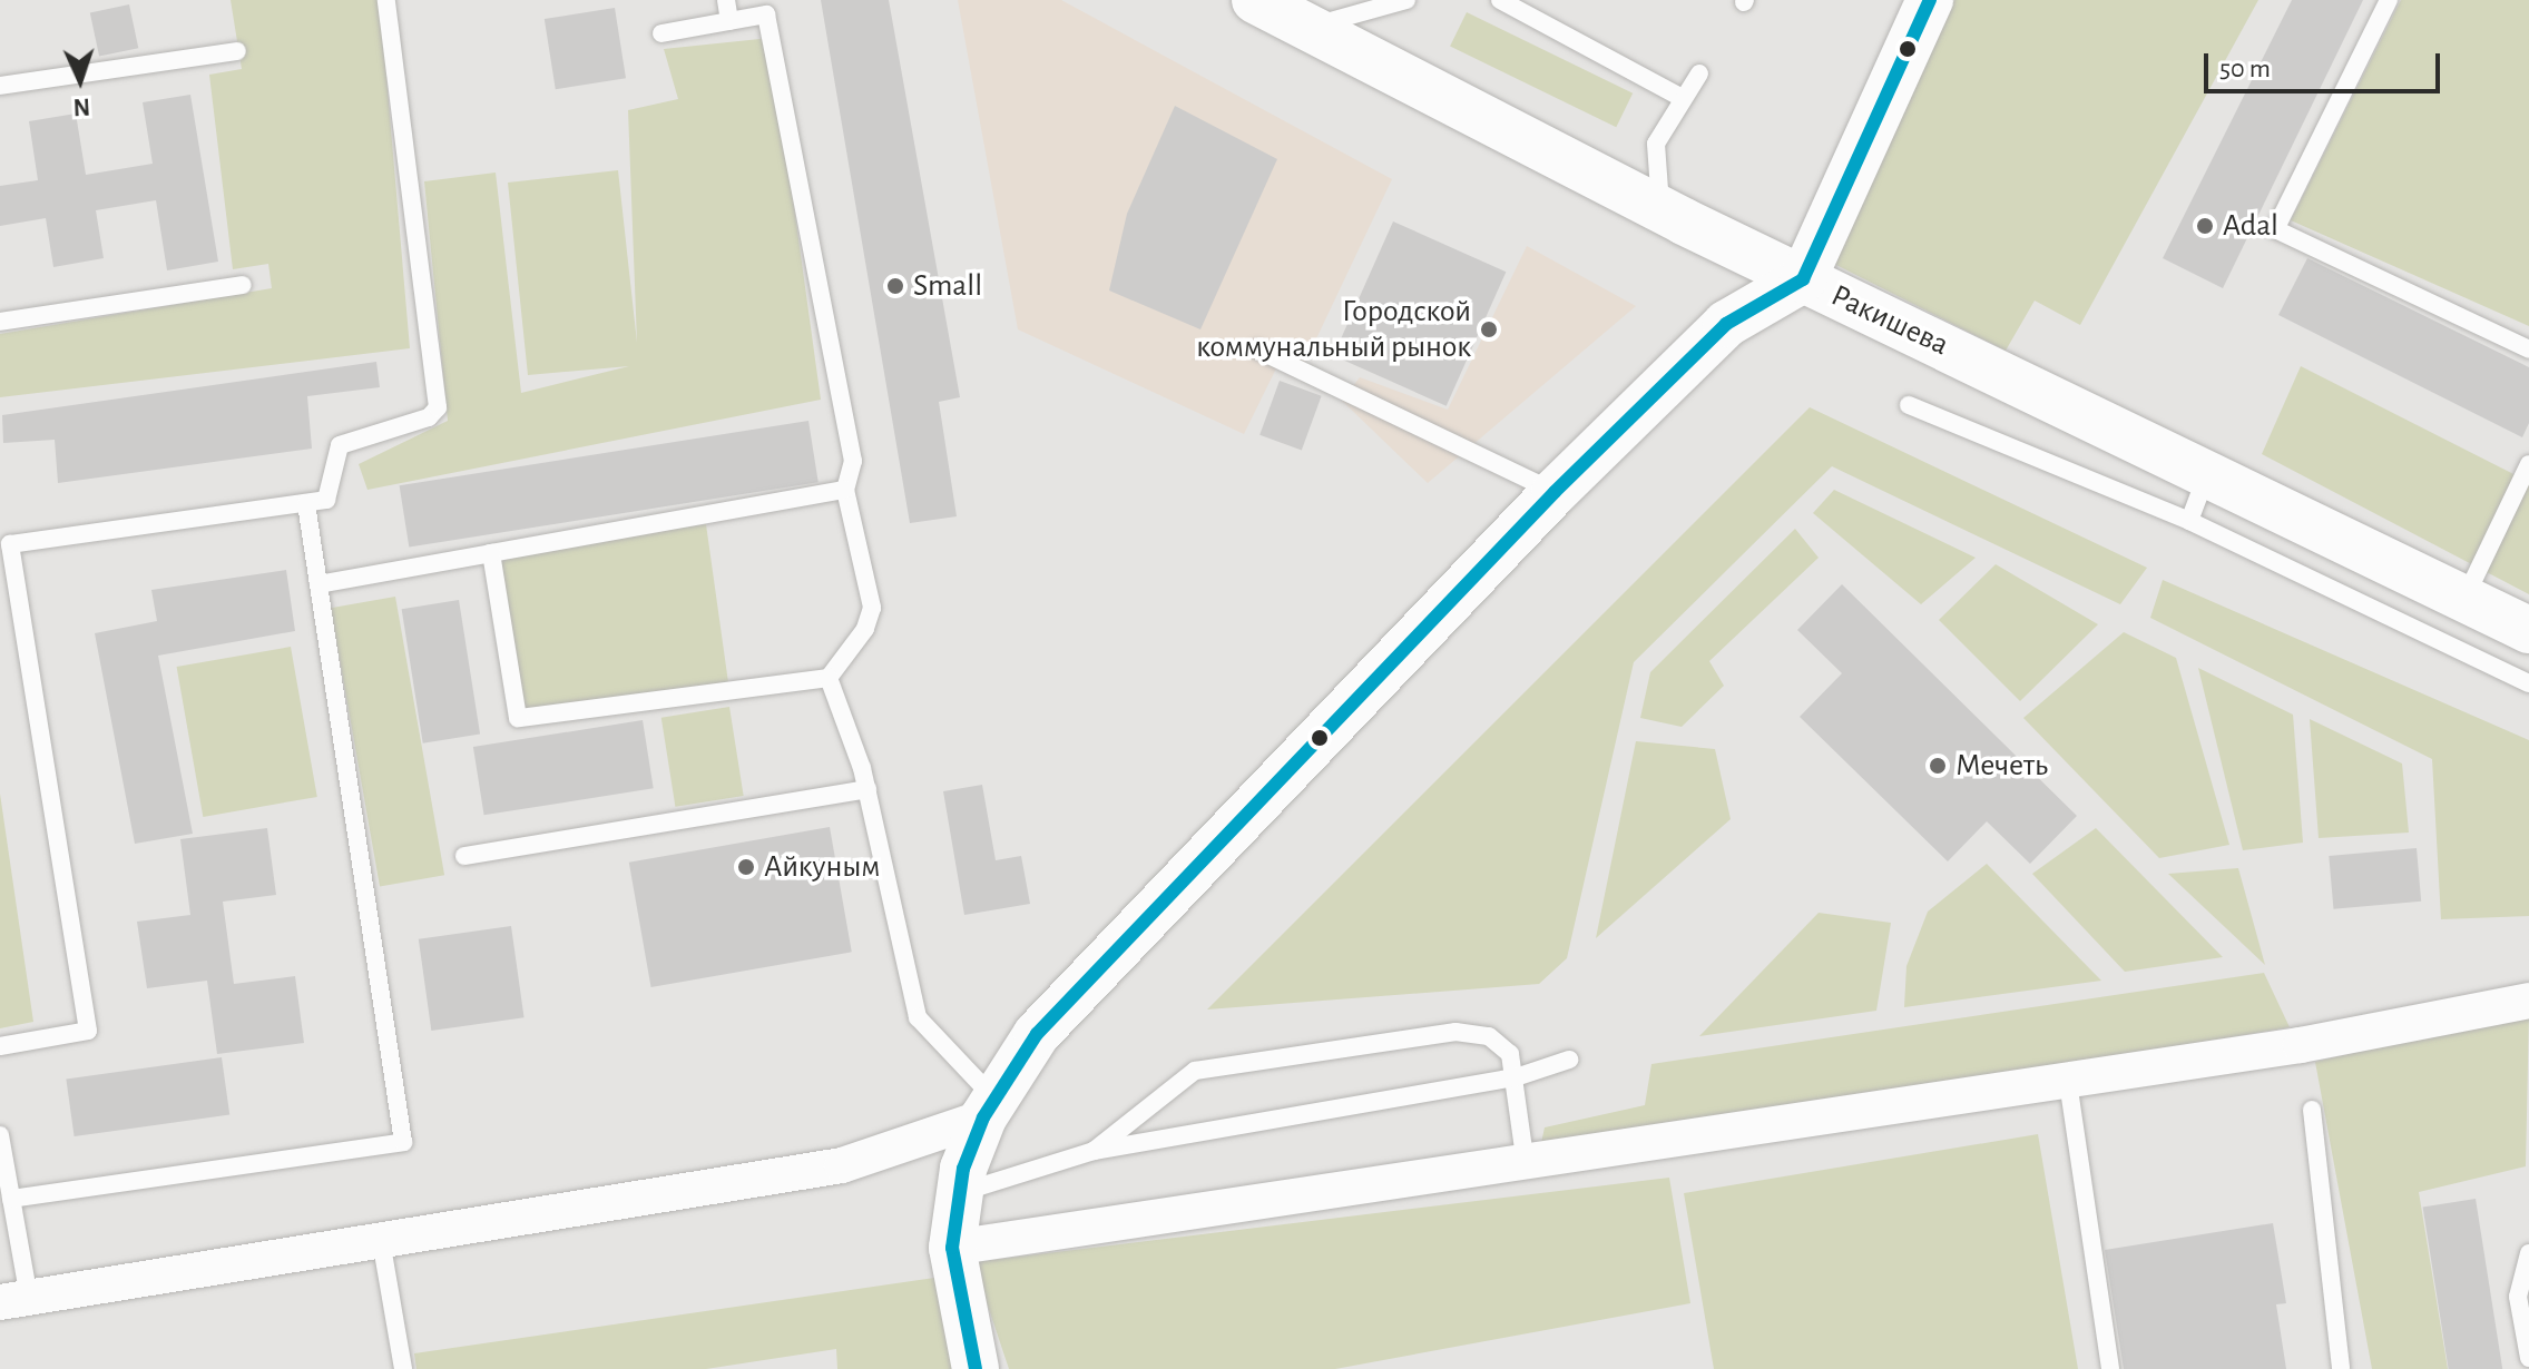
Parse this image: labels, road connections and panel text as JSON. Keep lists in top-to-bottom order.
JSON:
{
  "streets": {
    "street": ["Ракишева"]
  },
  "places": [
    "Adal",
    "Small",
    "Городской коммунальный рынок",
    "Мечеть",
    "Айкуным"
  ],
  "scale_bar": "50 m",
  "north": "bottom"
}
